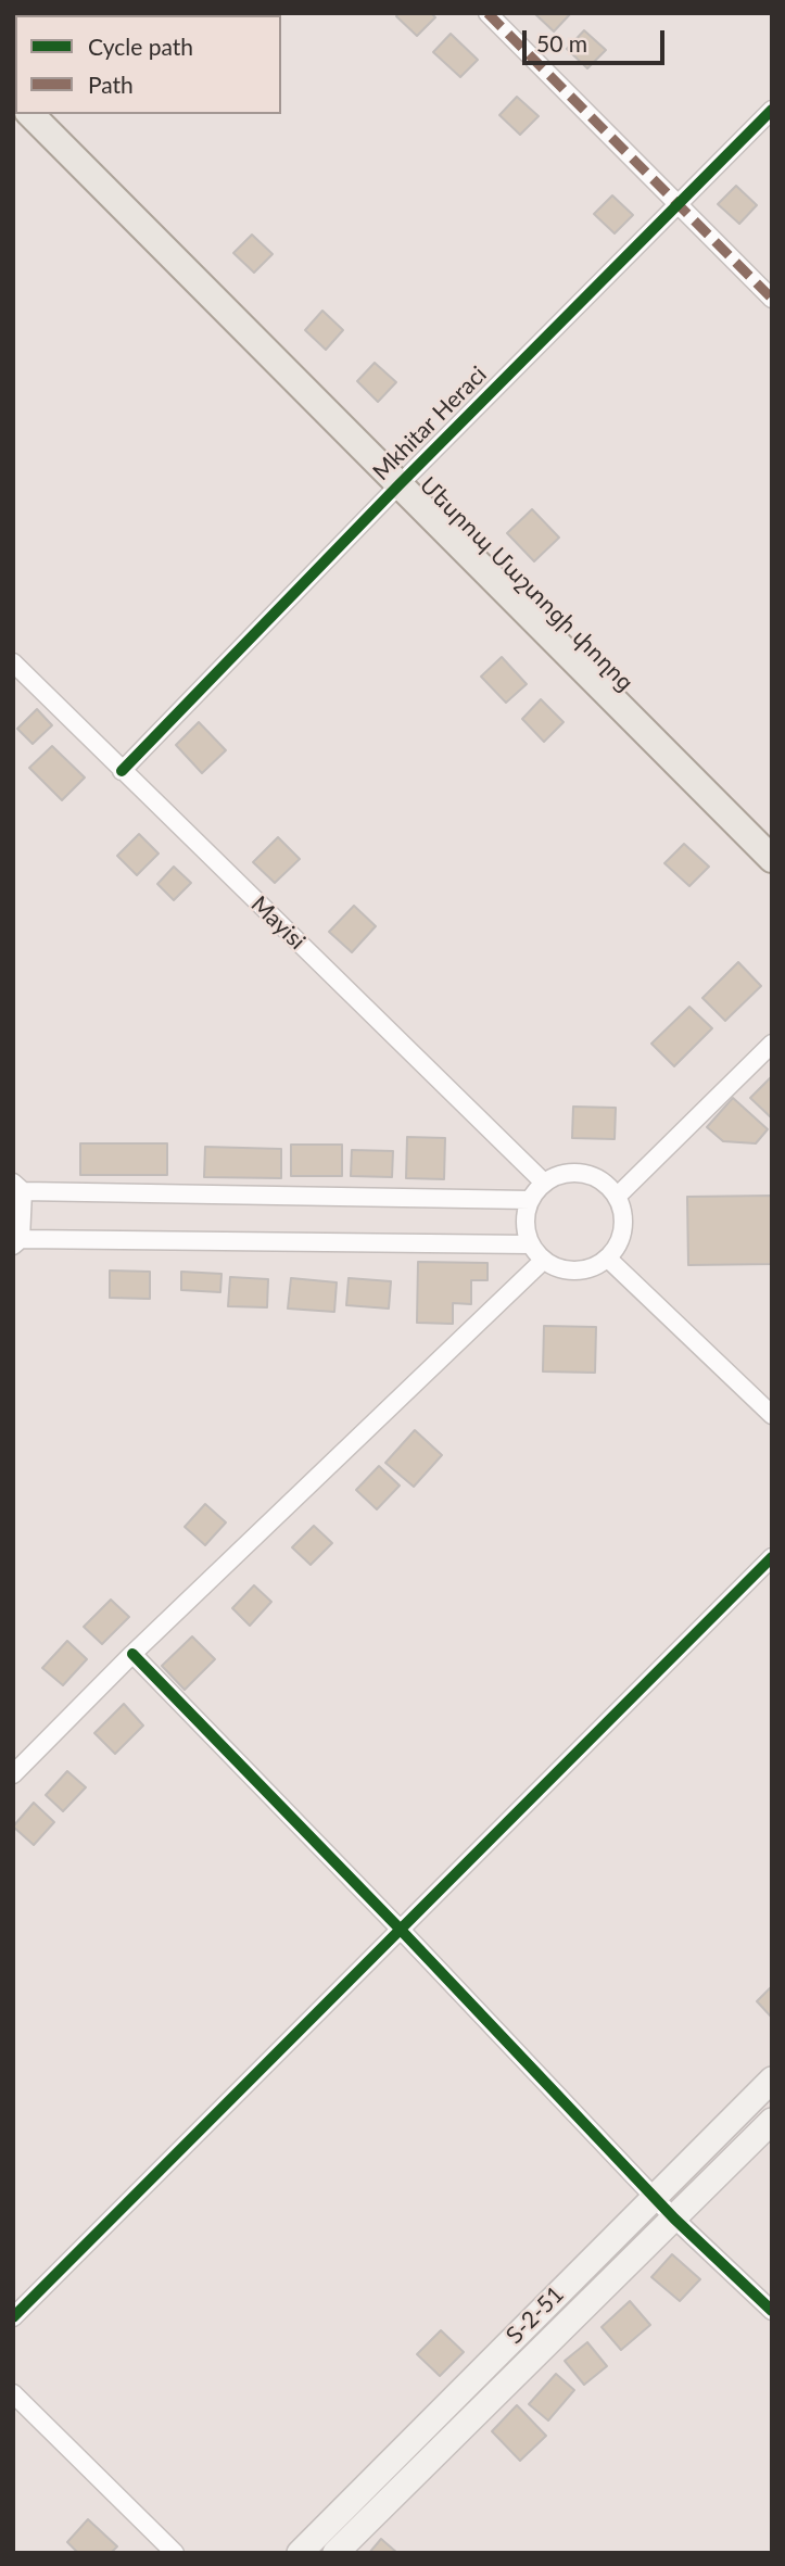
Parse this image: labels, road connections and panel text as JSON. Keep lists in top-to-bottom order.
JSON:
{
  "streets": {
    "main road": ["Մեսրոպ Մաշտոցի փողոց"],
    "street": ["Mkhitar Heraci", "Mayisi", "Տ-2-51"]
  },
  "crossings": [
    ["Mkhitar Heraci", "Մեսրոպ Մաշտոցի փողոց"],
    ["Mkhitar Heraci", "Mayisi"]
  ],
  "legend": ["Cycle path", "Path"],
  "scale_bar": "50 m"
}
